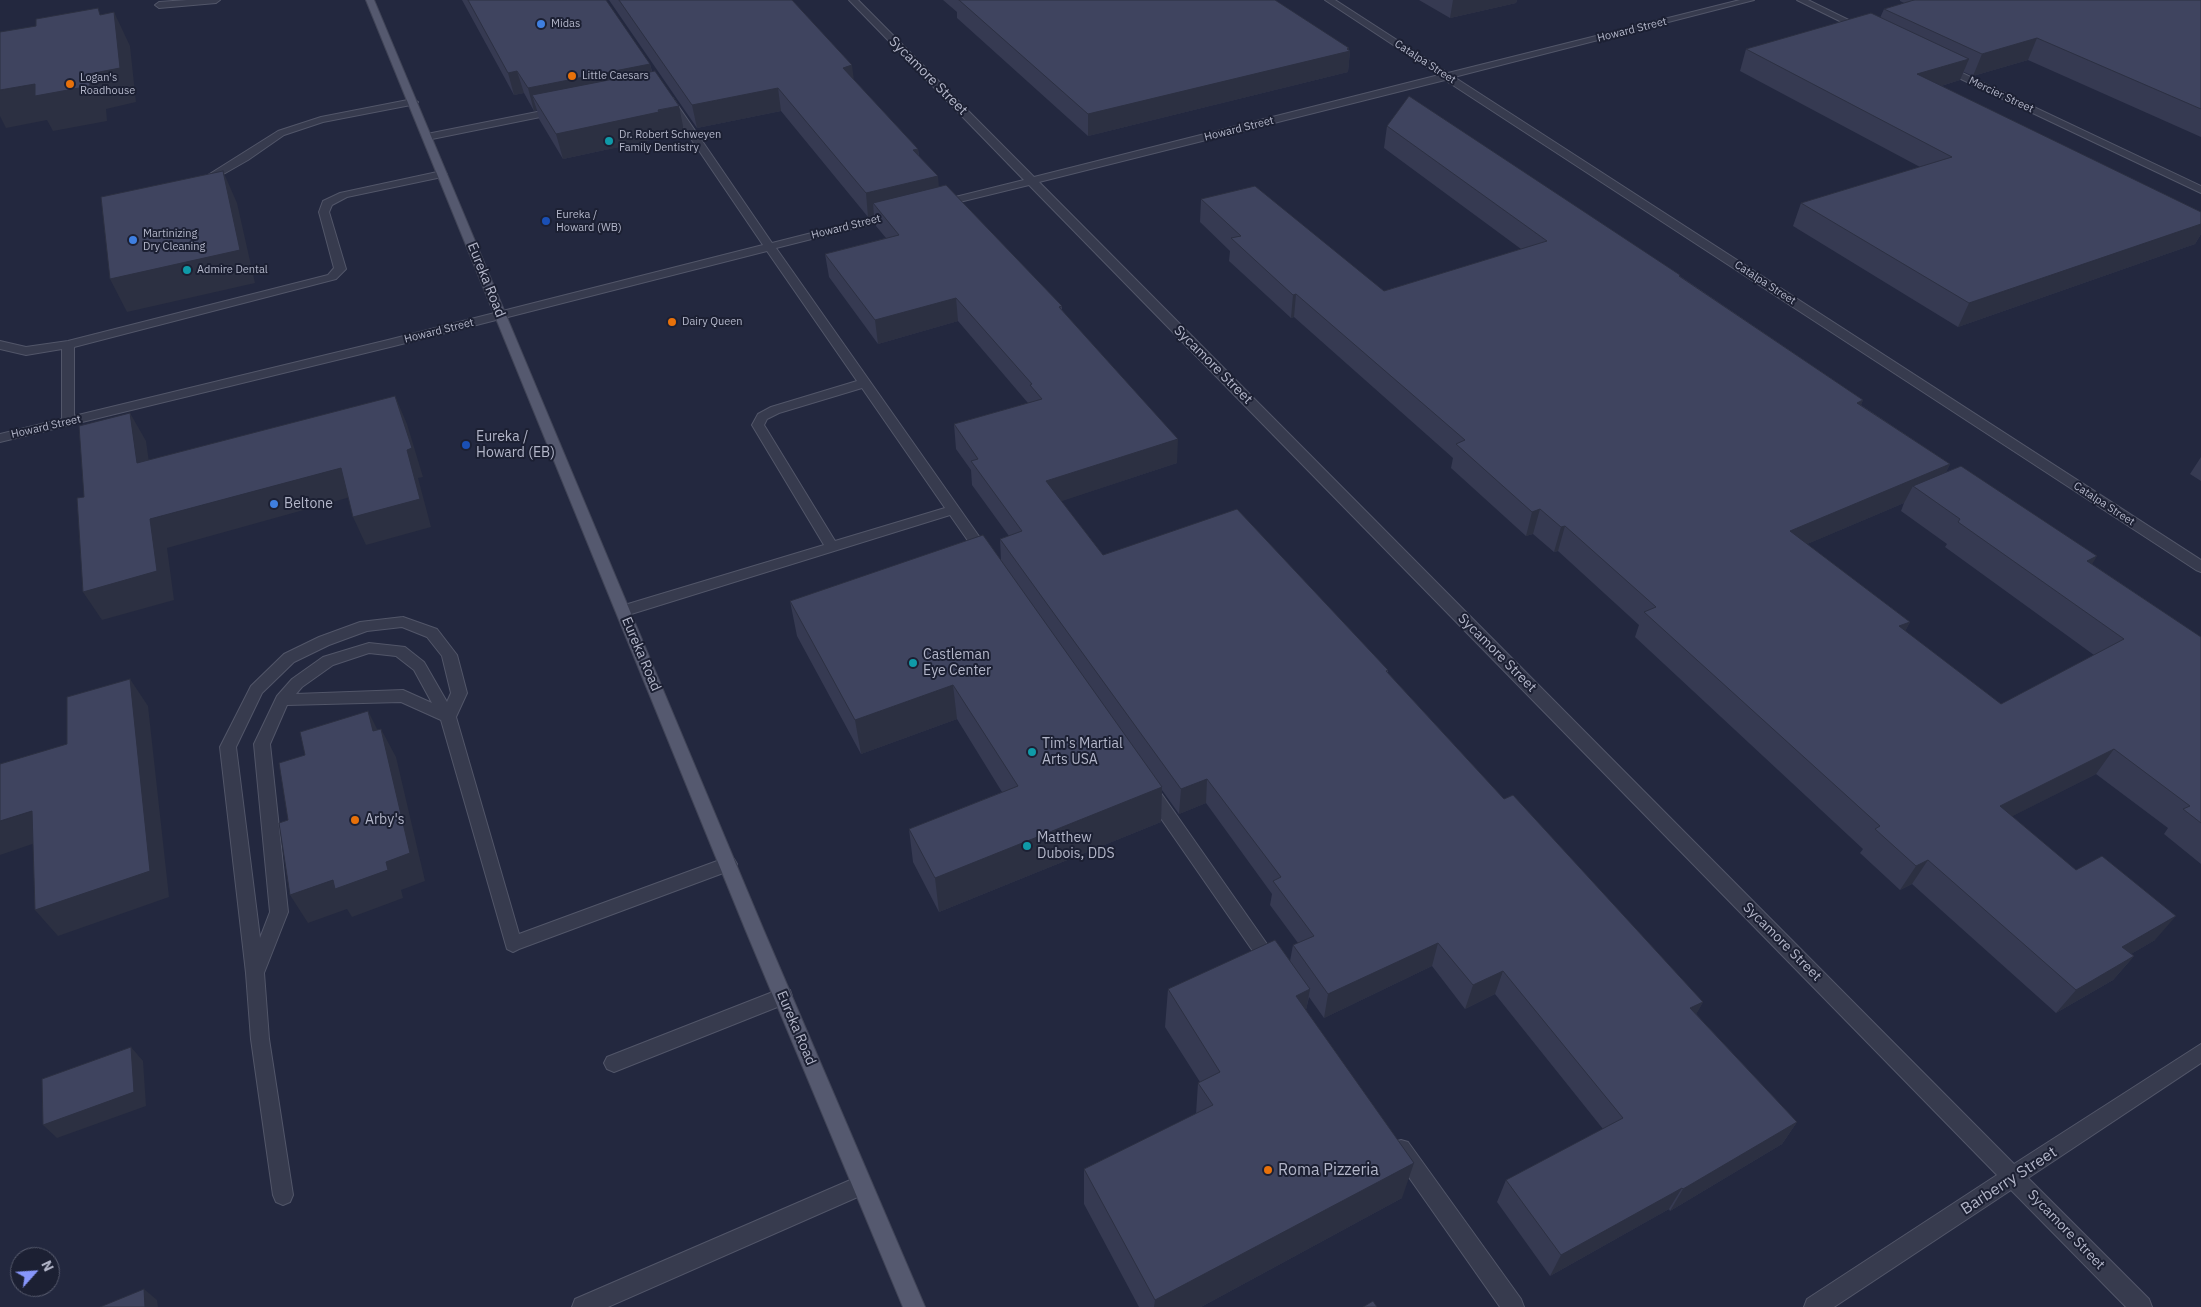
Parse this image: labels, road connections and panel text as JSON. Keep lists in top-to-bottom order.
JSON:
{
  "streets": {
    "main road": ["Eureka Road"],
    "street": [
      "Howard Street",
      "Catalpa Street",
      "Sycamore Street",
      "Mercier Street",
      "Barberry Street"
    ]
  },
  "crossings": [
    ["Howard Street", "Catalpa Street"],
    ["Howard Street", "Sycamore Street"],
    ["Howard Street", "Eureka Road"],
    ["Sycamore Street", "Barberry Street"]
  ],
  "places": [
    "Midas",
    "Little Caesars",
    "Logan's Roadhouse",
    "Dr. Robert Schweyen Family Dentistry",
    "Eureka / Howard (WB)",
    "Martinizing Dry Cleaning",
    "Admire Dental",
    "Dairy Queen",
    "Eureka / Howard (EB)",
    "Beltone",
    "Castleman Eye Center",
    "Tim's Martial Arts USA",
    "Arby's",
    "Matthew Dubois, DDS",
    "Roma Pizzeria"
  ],
  "north": "top right"
}
